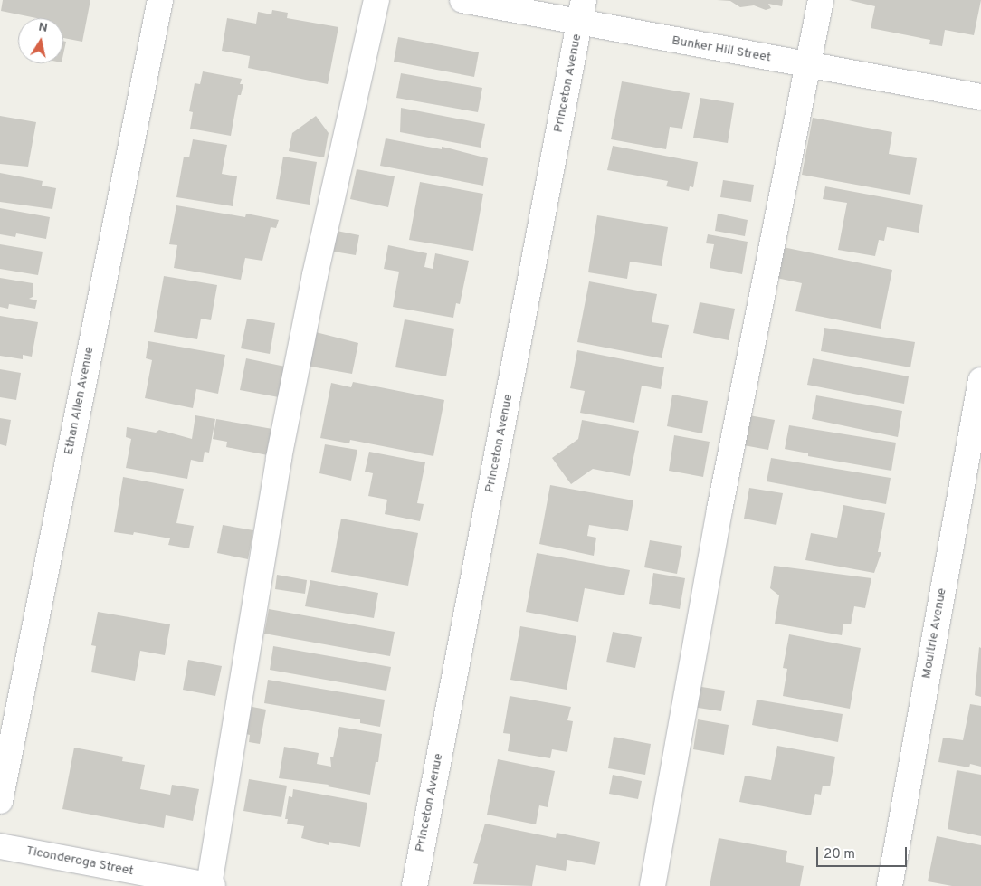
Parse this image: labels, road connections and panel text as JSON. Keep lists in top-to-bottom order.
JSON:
{
  "streets": {
    "street": [
      "Bunker Hill Street",
      "Princeton Avenue",
      "Ethan Allen Avenue",
      "Moultrie Avenue",
      "Ticonderoga Street"
    ]
  },
  "crossings": [
    ["Bunker Hill Street", "Princeton Avenue"]
  ],
  "scale_bar": "20 m",
  "north": "top"
}
